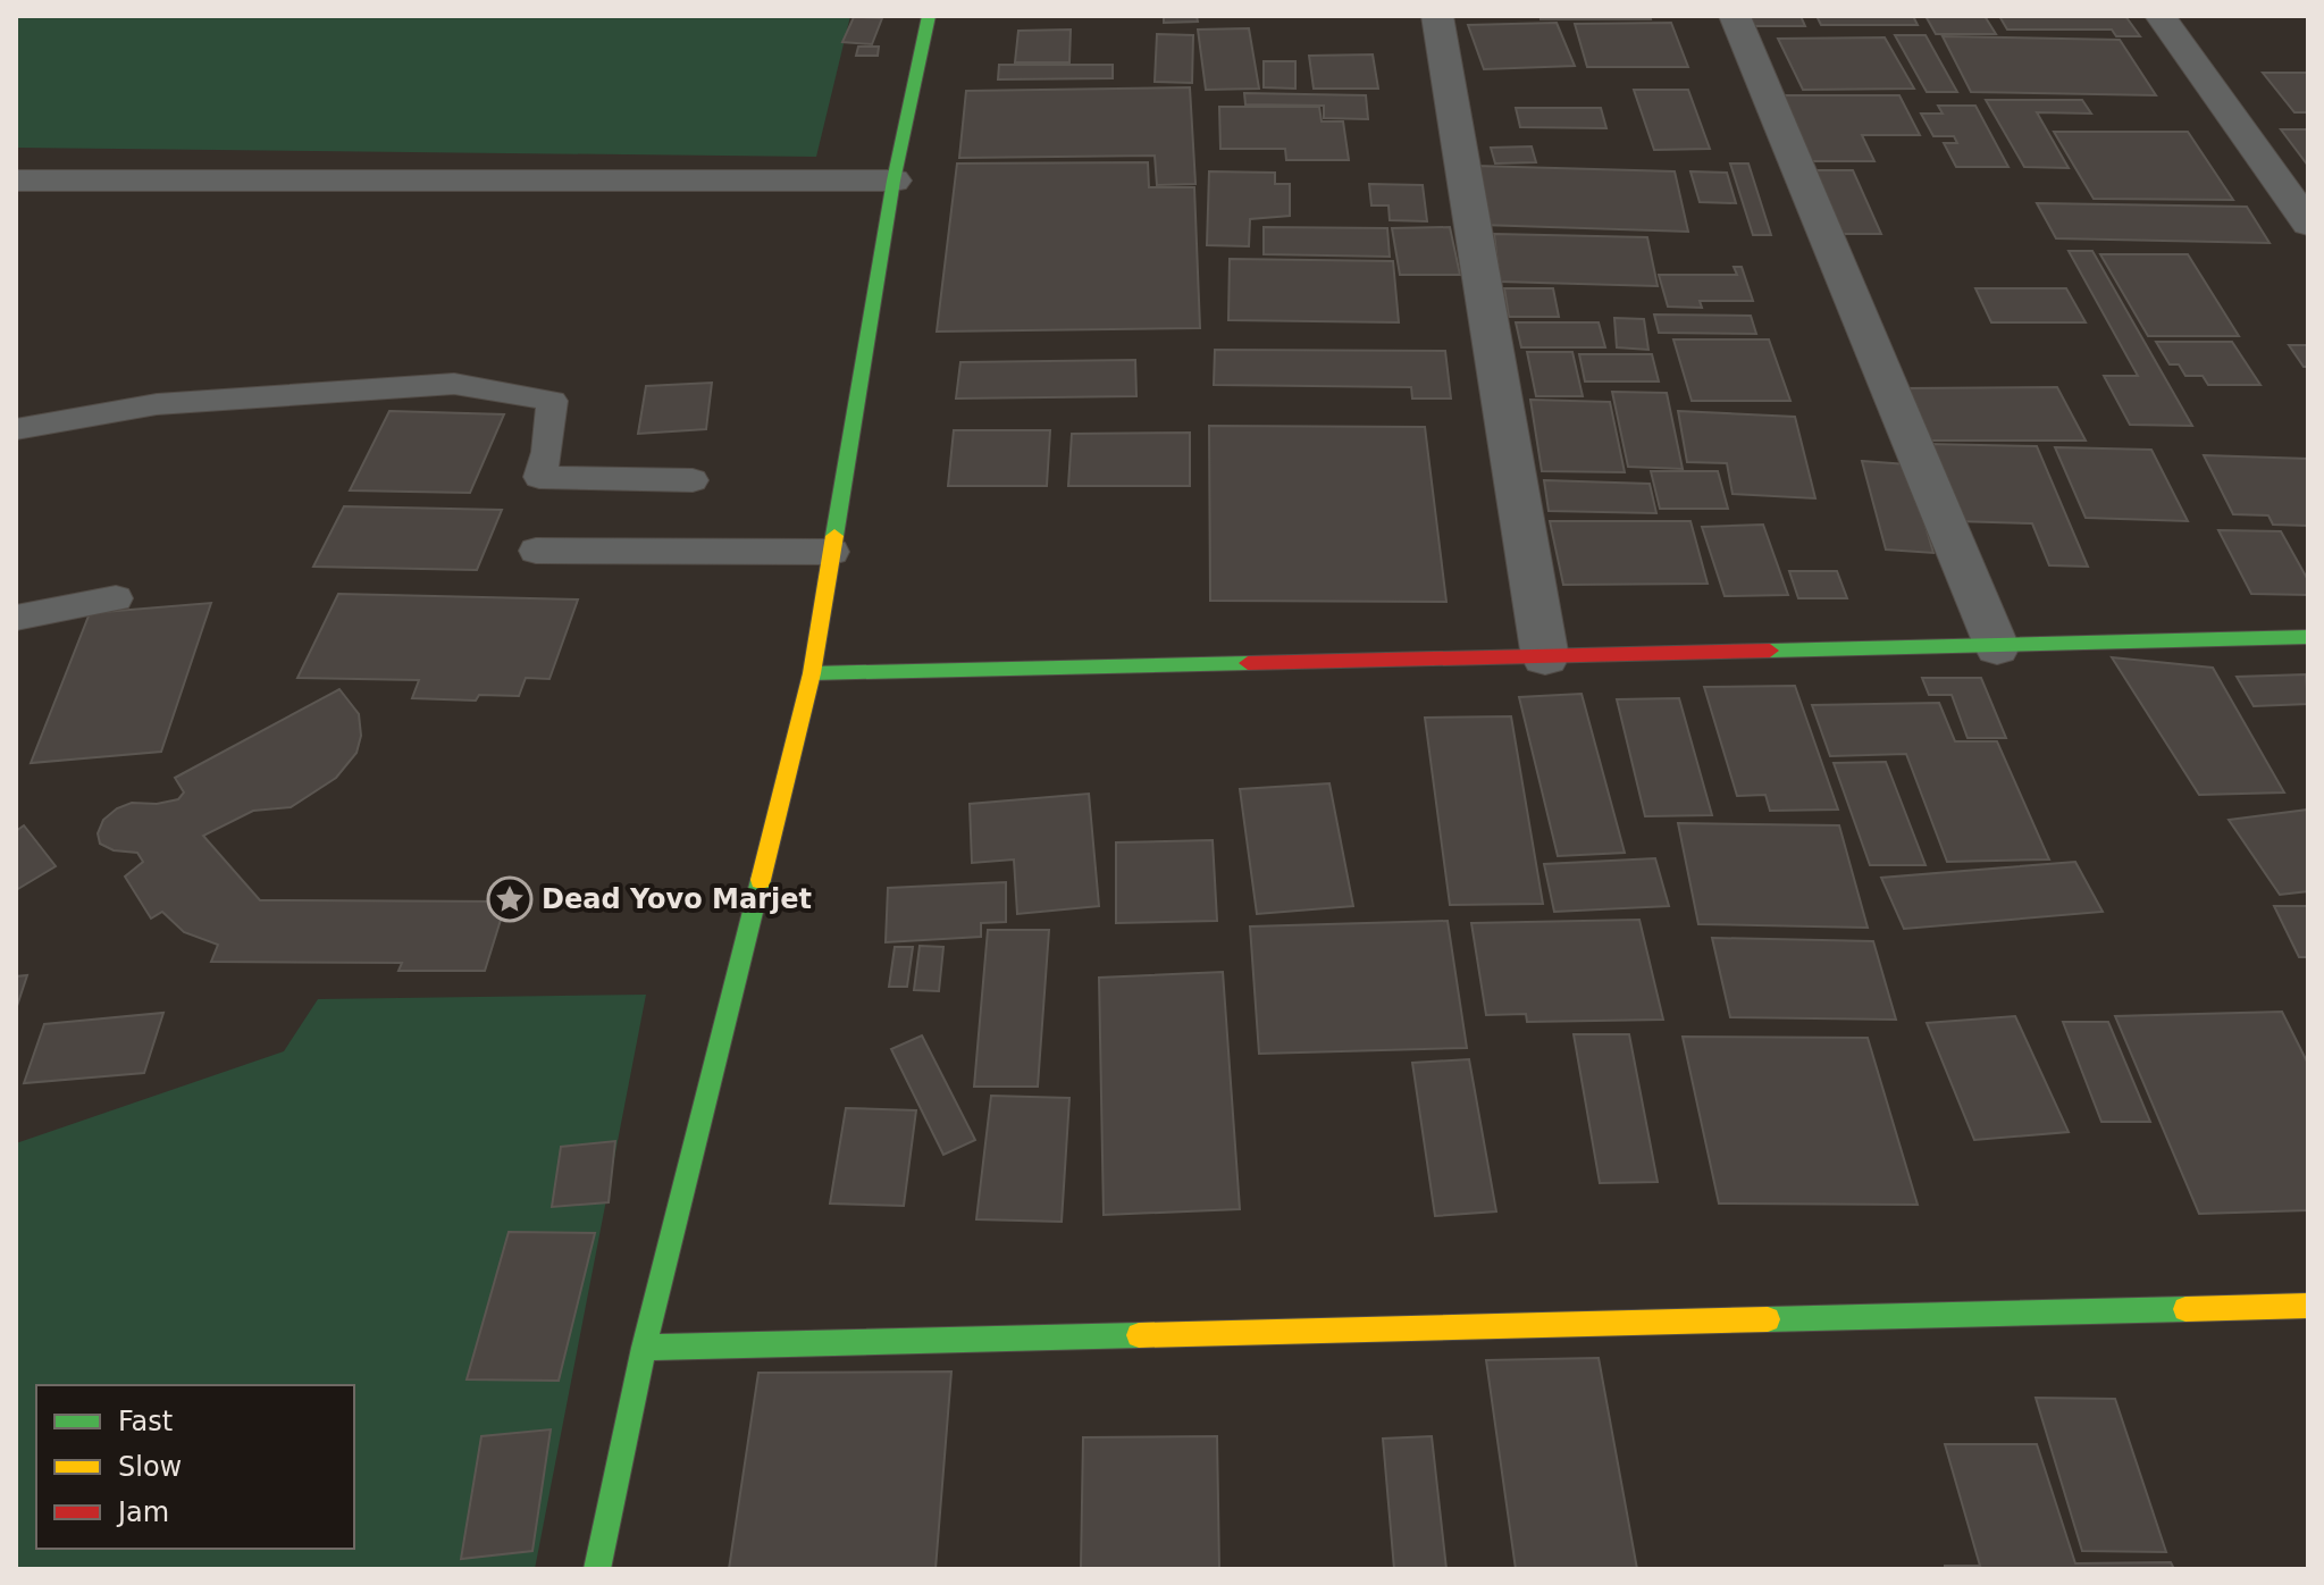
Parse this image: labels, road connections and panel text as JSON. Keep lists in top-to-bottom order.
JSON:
{
  "places": {
    "place": ["Dead Yovo Marjet"]
  },
  "legend": ["Fast", "Slow", "Jam"]
}
